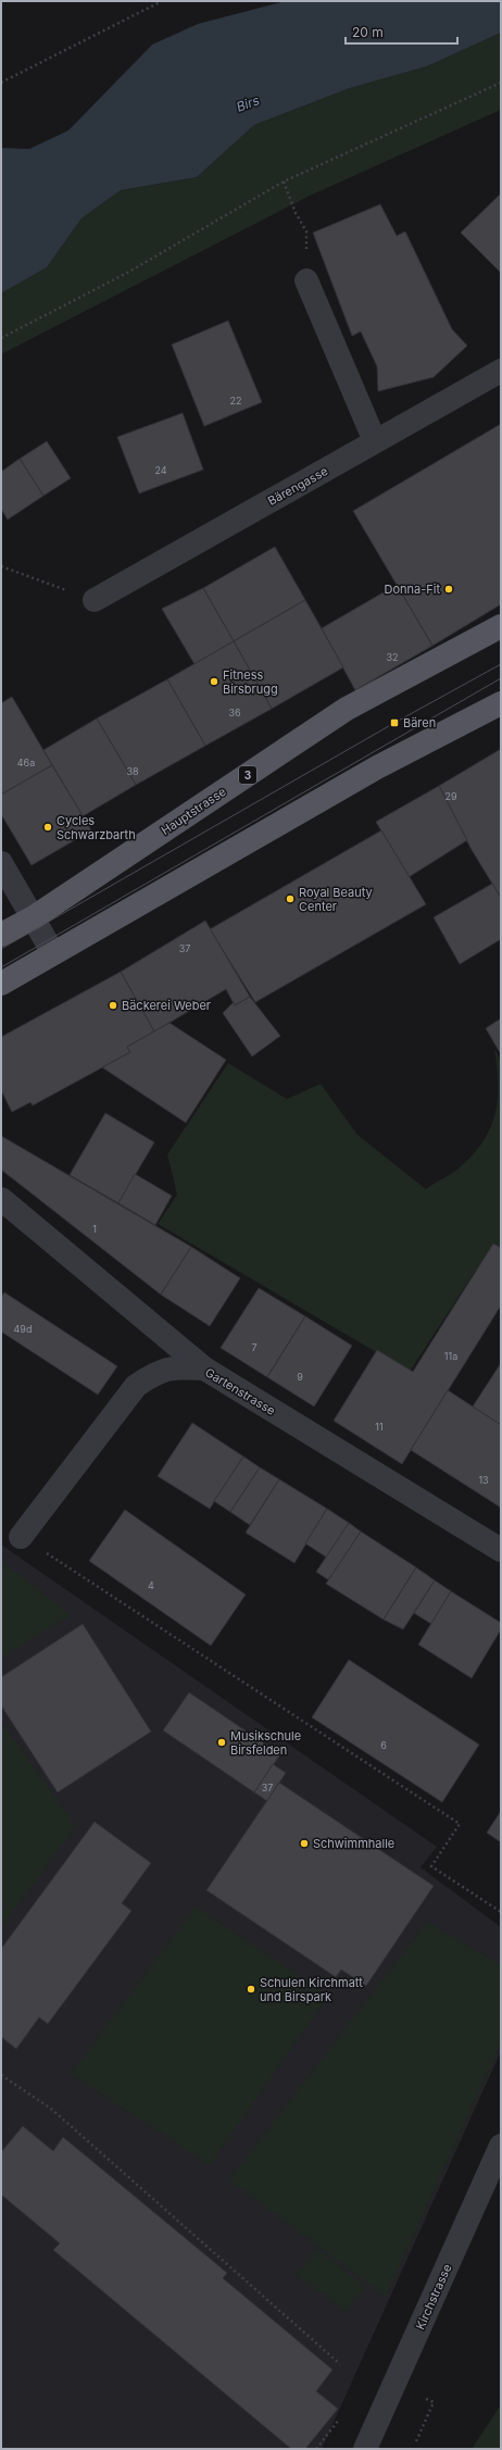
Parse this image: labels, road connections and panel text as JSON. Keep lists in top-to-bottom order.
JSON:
{
  "streets": {
    "main road": ["3", "Hauptstrasse"],
    "street": ["Bärengasse", "Gartenstrasse", "Kirchstrasse"]
  },
  "water": ["Birs"],
  "places": {
    "other": [
      "Donna-Fit",
      "Fitness Birsbrugg",
      "Cycles Schwarzbarth",
      "Royal Beauty Center",
      "Bäckerei Weber",
      "Musikschule Birsfelden",
      "Schwimmhalle",
      "Schulen Kirchmatt und Birspark"
    ],
    "transit": ["Bären"]
  },
  "house_numbers": [
    "22",
    "24",
    "32",
    "36",
    "46a",
    "38",
    "29",
    "37",
    "1",
    "49d",
    "7",
    "11a",
    "9",
    "11",
    "13",
    "4",
    "6",
    "37"
  ],
  "scale_bar": "20 m"
}
